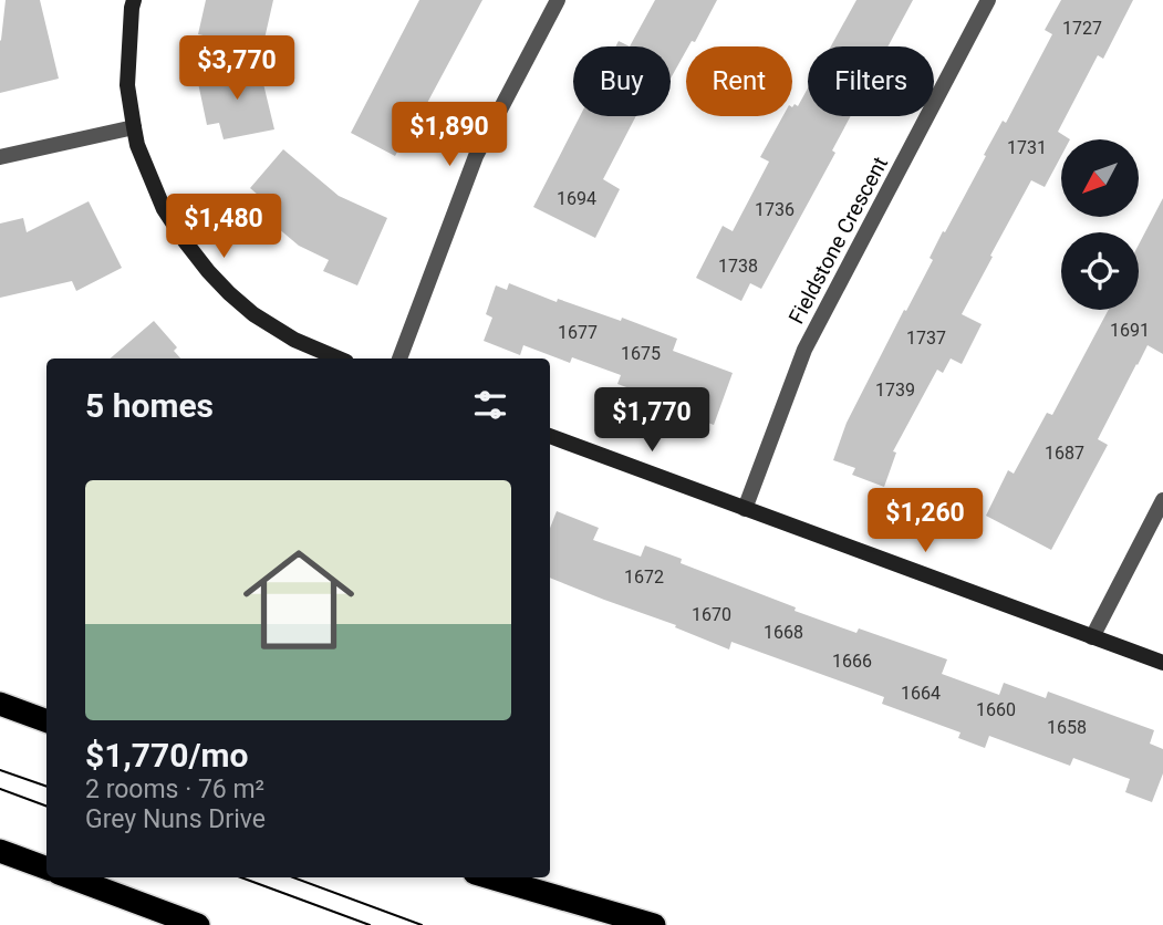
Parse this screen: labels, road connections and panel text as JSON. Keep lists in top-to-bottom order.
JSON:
{
  "streets": {
    "street": ["Fieldstone Crescent"]
  },
  "house_numbers": [
    "1727",
    "1731",
    "1694",
    "1736",
    "1738",
    "1691",
    "1677",
    "1737",
    "1675",
    "1739",
    "1687",
    "1672",
    "1670",
    "1668",
    "1666",
    "1664",
    "1660",
    "1658"
  ],
  "north": "bottom left",
  "page": {
    "price": [
      "$3,770",
      "$1,890",
      "$1,480",
      "$1,770",
      "$1,260"
    ],
    "chip": ["Buy", "Rent", "Filters"],
    "heading": "5 homes",
    "list": [
      {
        "name": "$1,770/mo",
        "note": "2 rooms · 76 m² · Grey Nuns Drive"
      }
    ]
  }
}
